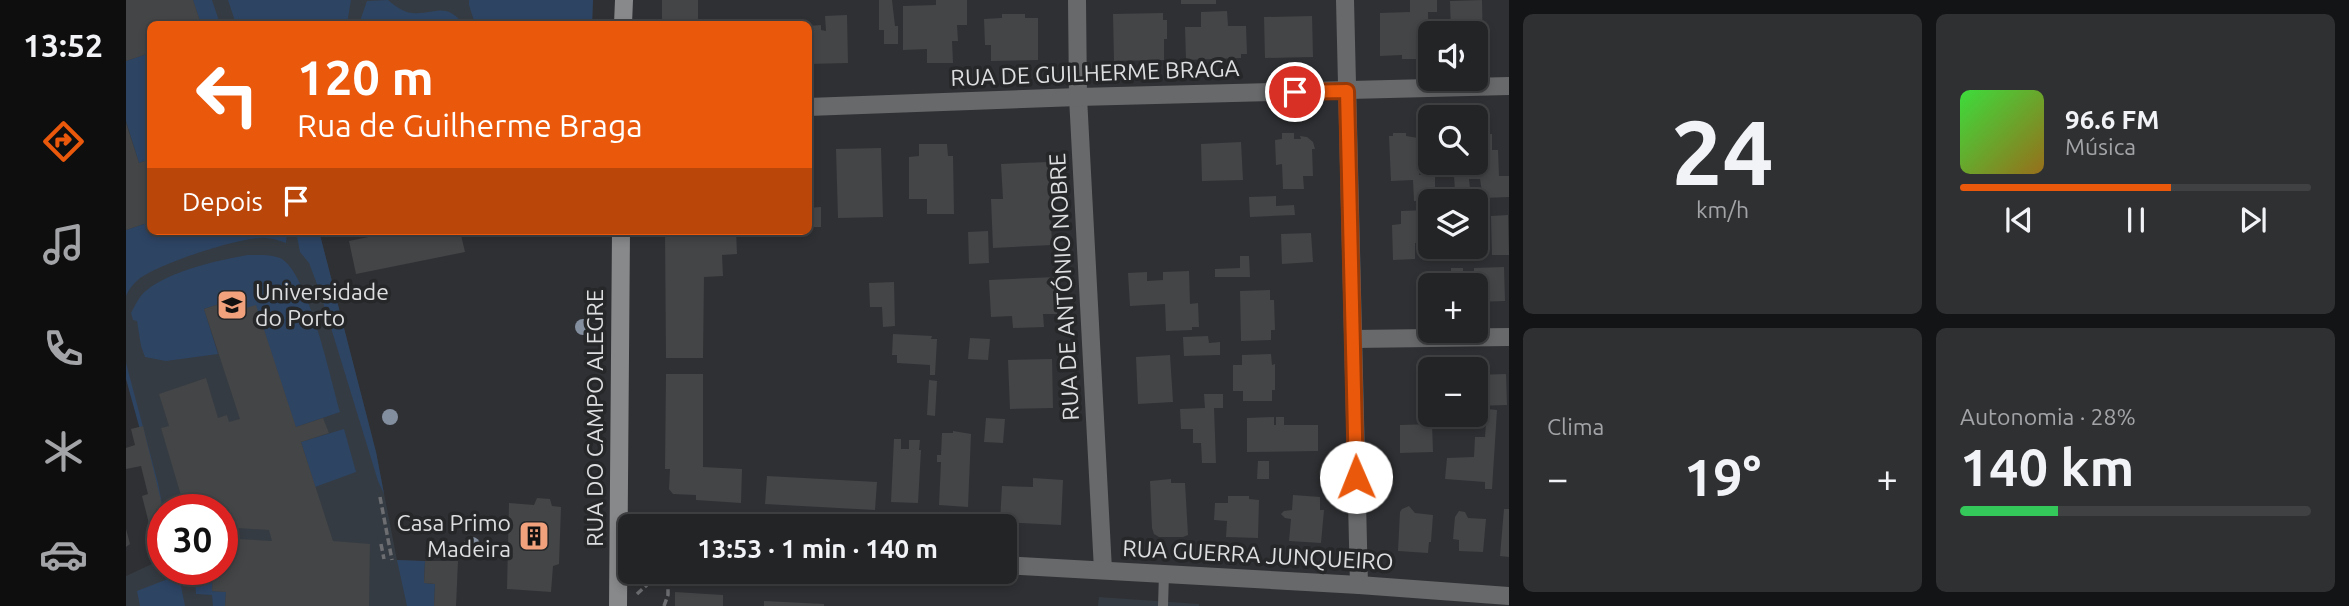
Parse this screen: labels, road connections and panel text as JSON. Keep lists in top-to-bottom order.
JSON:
{
  "streets": {
    "main road": ["RUA DO CAMPO ALEGRE"],
    "street": ["RUA DE GUILHERME BRAGA", "RUA DE ANTÓNIO NOBRE", "RUA GUERRA JUNQUEIRO"]
  },
  "crossings": [
    ["RUA DE GUILHERME BRAGA", "RUA DE ANTÓNIO NOBRE"],
    ["RUA DE ANTÓNIO NOBRE", "RUA GUERRA JUNQUEIRO"]
  ],
  "places": {
    "school or university": ["Universidade do Porto"],
    "building": ["Casa Primo Madeira"]
  },
  "page": {
    "tabs": "13:52",
    "tile": [
      ["24", "km/h"],
      "Clima",
      ["Autonomia · 28%", "140 km"]
    ],
    "map_buttons": ["+", "−"],
    "turn": ["120 m", "Rua de Guilherme Braga"],
    "song": ["96.6 FM", "Música"],
    "then": "Depois",
    "heat": ["−", "19°", "+"],
    "limit": "30",
    "trip": "13:53 · 1 min · 140 m"
  }
}
